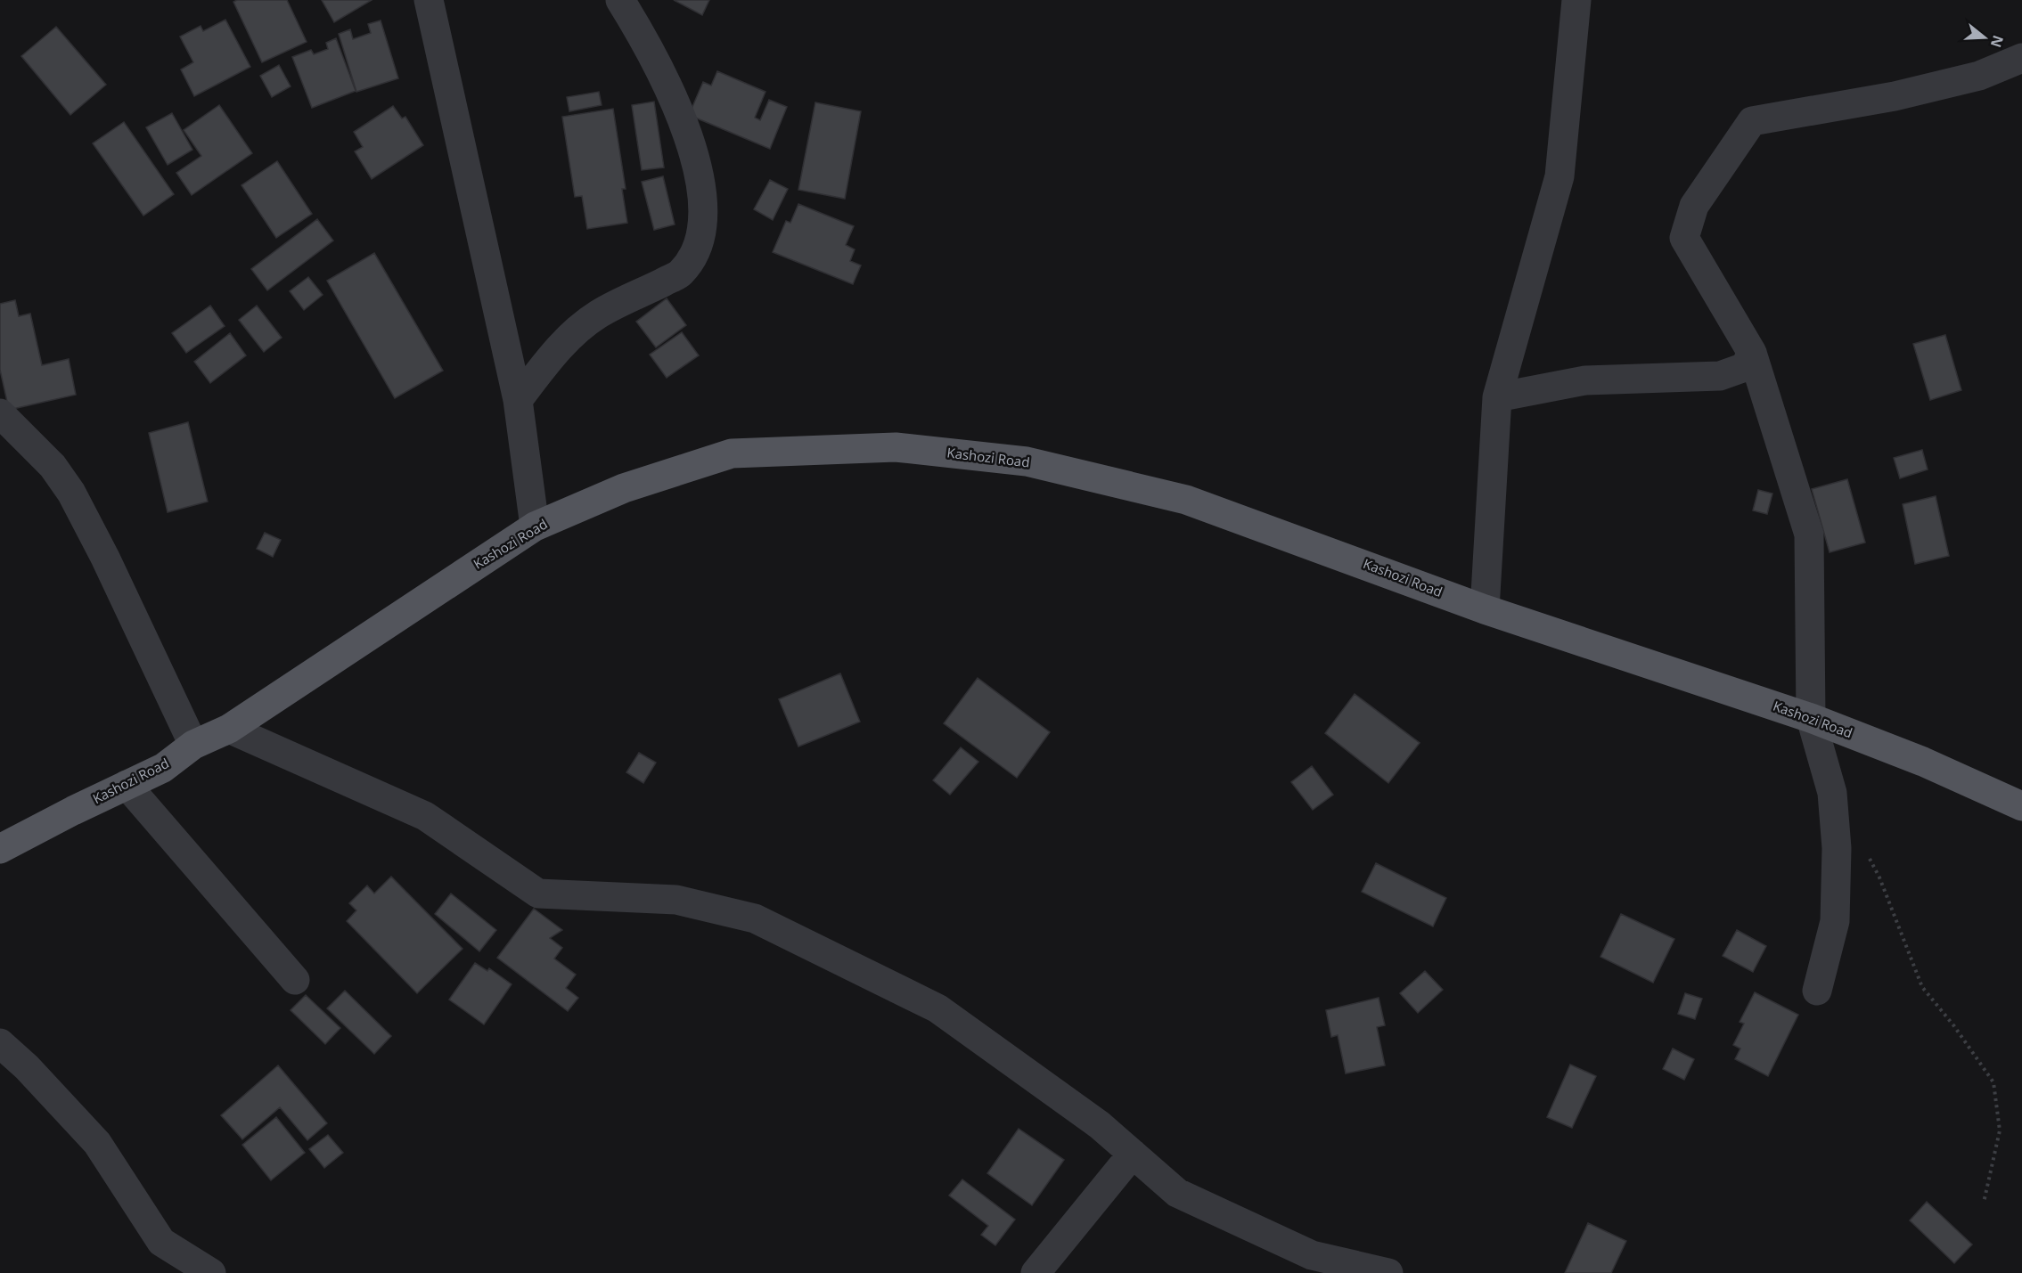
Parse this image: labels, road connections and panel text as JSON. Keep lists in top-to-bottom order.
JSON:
{
  "streets": {
    "main road": ["Kashozi Road"]
  },
  "north": "right"
}
